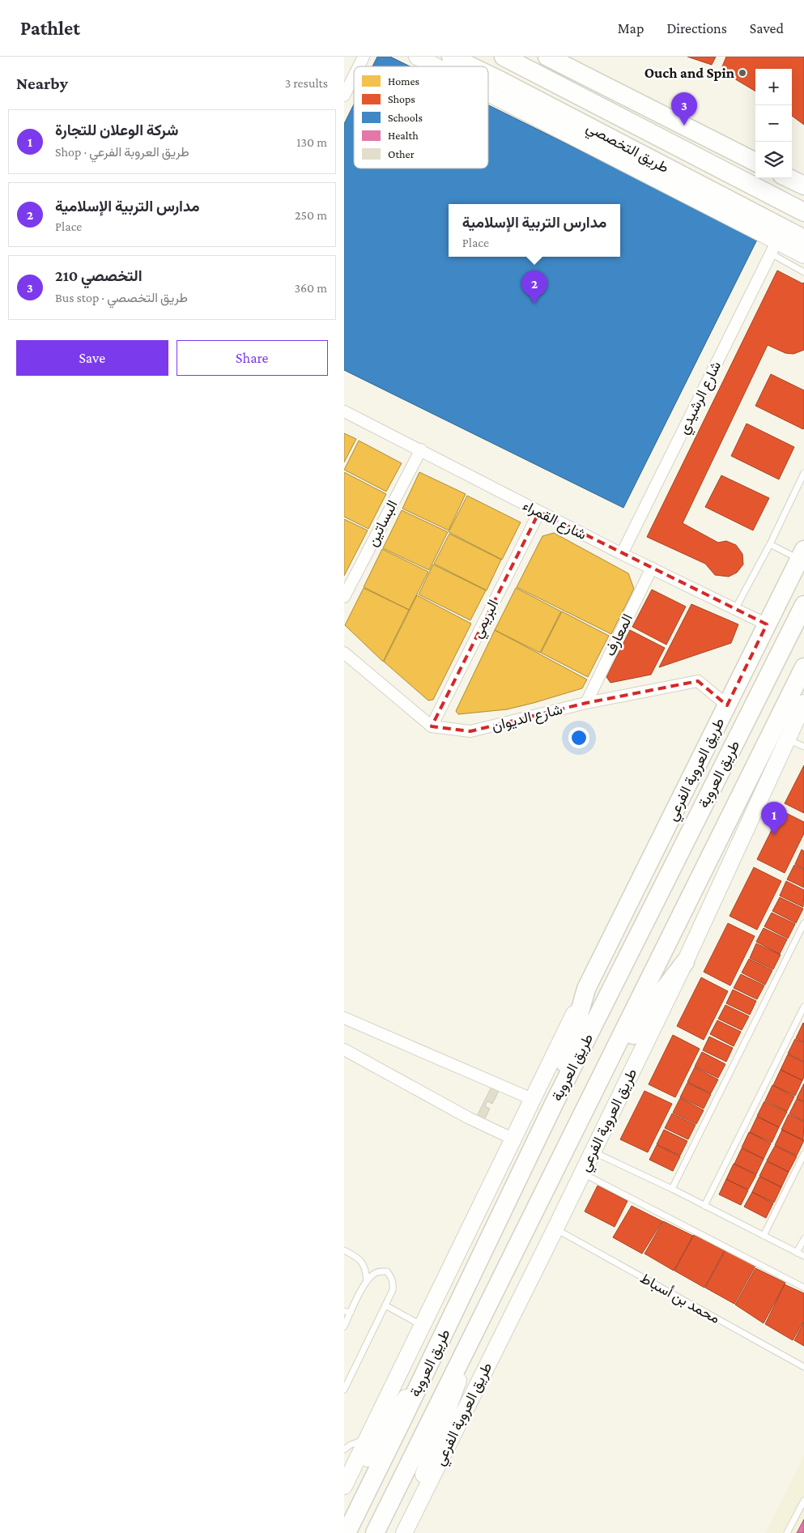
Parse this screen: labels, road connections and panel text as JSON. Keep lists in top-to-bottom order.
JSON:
{
  "streets": {
    "main road": ["طريق التخصصي", "طريق العروبة الفرعي", "طريق العروبة"],
    "street": [
      "شارع الرشيدي",
      "شارع القمراء",
      "البساتين",
      "البريمي",
      "المعارف",
      "شارع الديوان"
    ],
    "lane": ["محمد بن أسباط"]
  },
  "crossings": [
    ["شارع الرشيدي", "شارع القمراء"],
    ["شارع القمراء", "البساتين"],
    ["شارع القمراء", "البريمي"],
    ["شارع القمراء", "المعارف"],
    ["شارع القمراء", "طريق العروبة الفرعي"],
    ["البريمي", "شارع الديوان"],
    ["المعارف", "شارع الديوان"],
    ["شارع الديوان", "طريق العروبة الفرعي"],
    ["طريق العروبة الفرعي", "طريق العروبة"],
    ["طريق العروبة الفرعي", "محمد بن أسباط"]
  ],
  "places": ["Ouch and Spin"],
  "legend": [
    "Homes",
    "Shops",
    "Schools",
    "Health",
    "Other"
  ],
  "page": {
    "header": "Pathlet",
    "nav": ["Map", "Directions", "Saved"],
    "heading": ["Nearby", "3 results"],
    "map_buttons": ["+", "−"],
    "pins": ["3", "2", "1"],
    "list": [
      {
        "mark": "1",
        "name": "شركة الوعلان للتجارة",
        "note": "Shop · طريق العروبة الفرعي",
        "value": "130 m"
      },
      {
        "mark": "2",
        "name": "مدارس التربية الإسلامية",
        "note": "Place",
        "value": "250 m"
      },
      {
        "mark": "3",
        "name": "التخصصي 210",
        "note": "Bus stop · طريق التخصصي",
        "value": "360 m"
      }
    ],
    "popup": ["مدارس التربية الإسلامية", "Place"],
    "buttons": ["Save", "Share"]
  }
}
